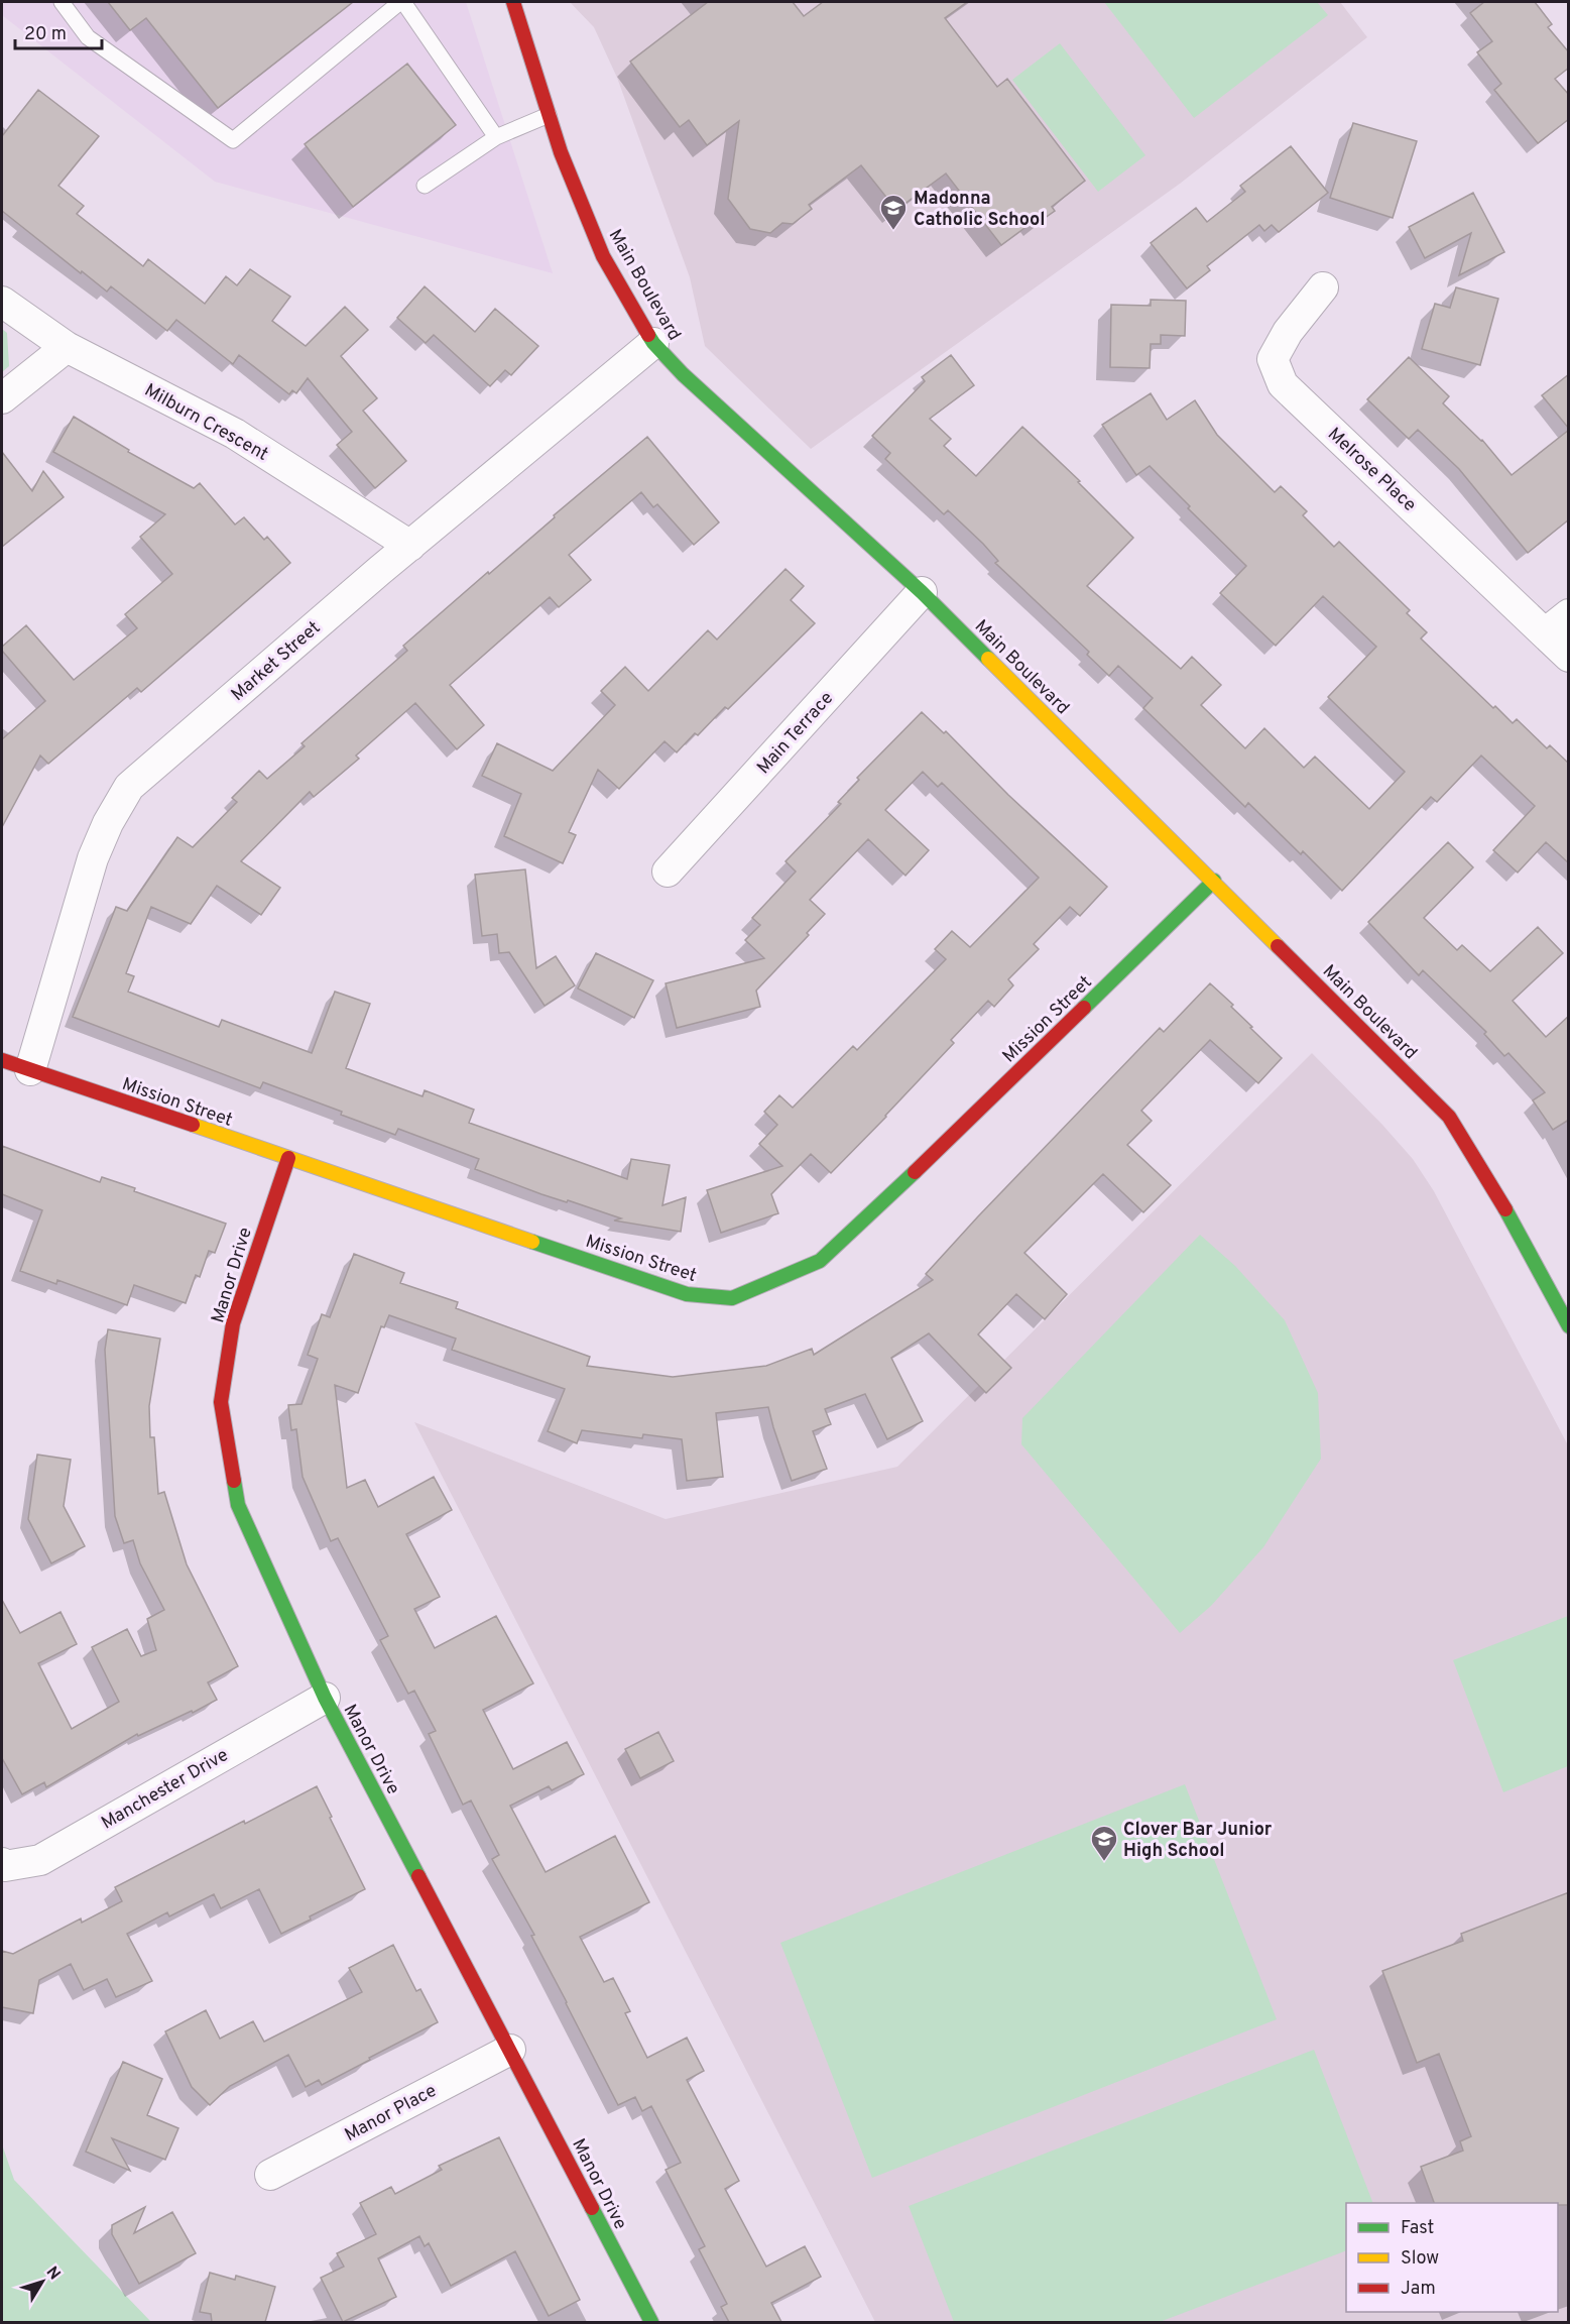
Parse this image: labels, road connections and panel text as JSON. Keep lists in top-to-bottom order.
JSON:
{
  "streets": {
    "street": [
      "Main Boulevard",
      "Milburn Crescent",
      "Melrose Place",
      "Market Street",
      "Main Terrace",
      "Mission Street",
      "Manor Drive",
      "Manchester Drive",
      "Manor Place"
    ]
  },
  "crossings": [
    ["Main Boulevard", "Market Street"],
    ["Main Boulevard", "Main Terrace"],
    ["Main Boulevard", "Mission Street"],
    ["Milburn Crescent", "Market Street"],
    ["Market Street", "Mission Street"],
    ["Mission Street", "Manor Drive"],
    ["Manor Drive", "Manchester Drive"],
    ["Manor Drive", "Manor Place"]
  ],
  "places": {
    "school or university": ["Madonna Catholic School", "Clover Bar Junior High School"]
  },
  "legend": ["Fast", "Slow", "Jam"],
  "scale_bar": "20 m",
  "north": "top right"
}
